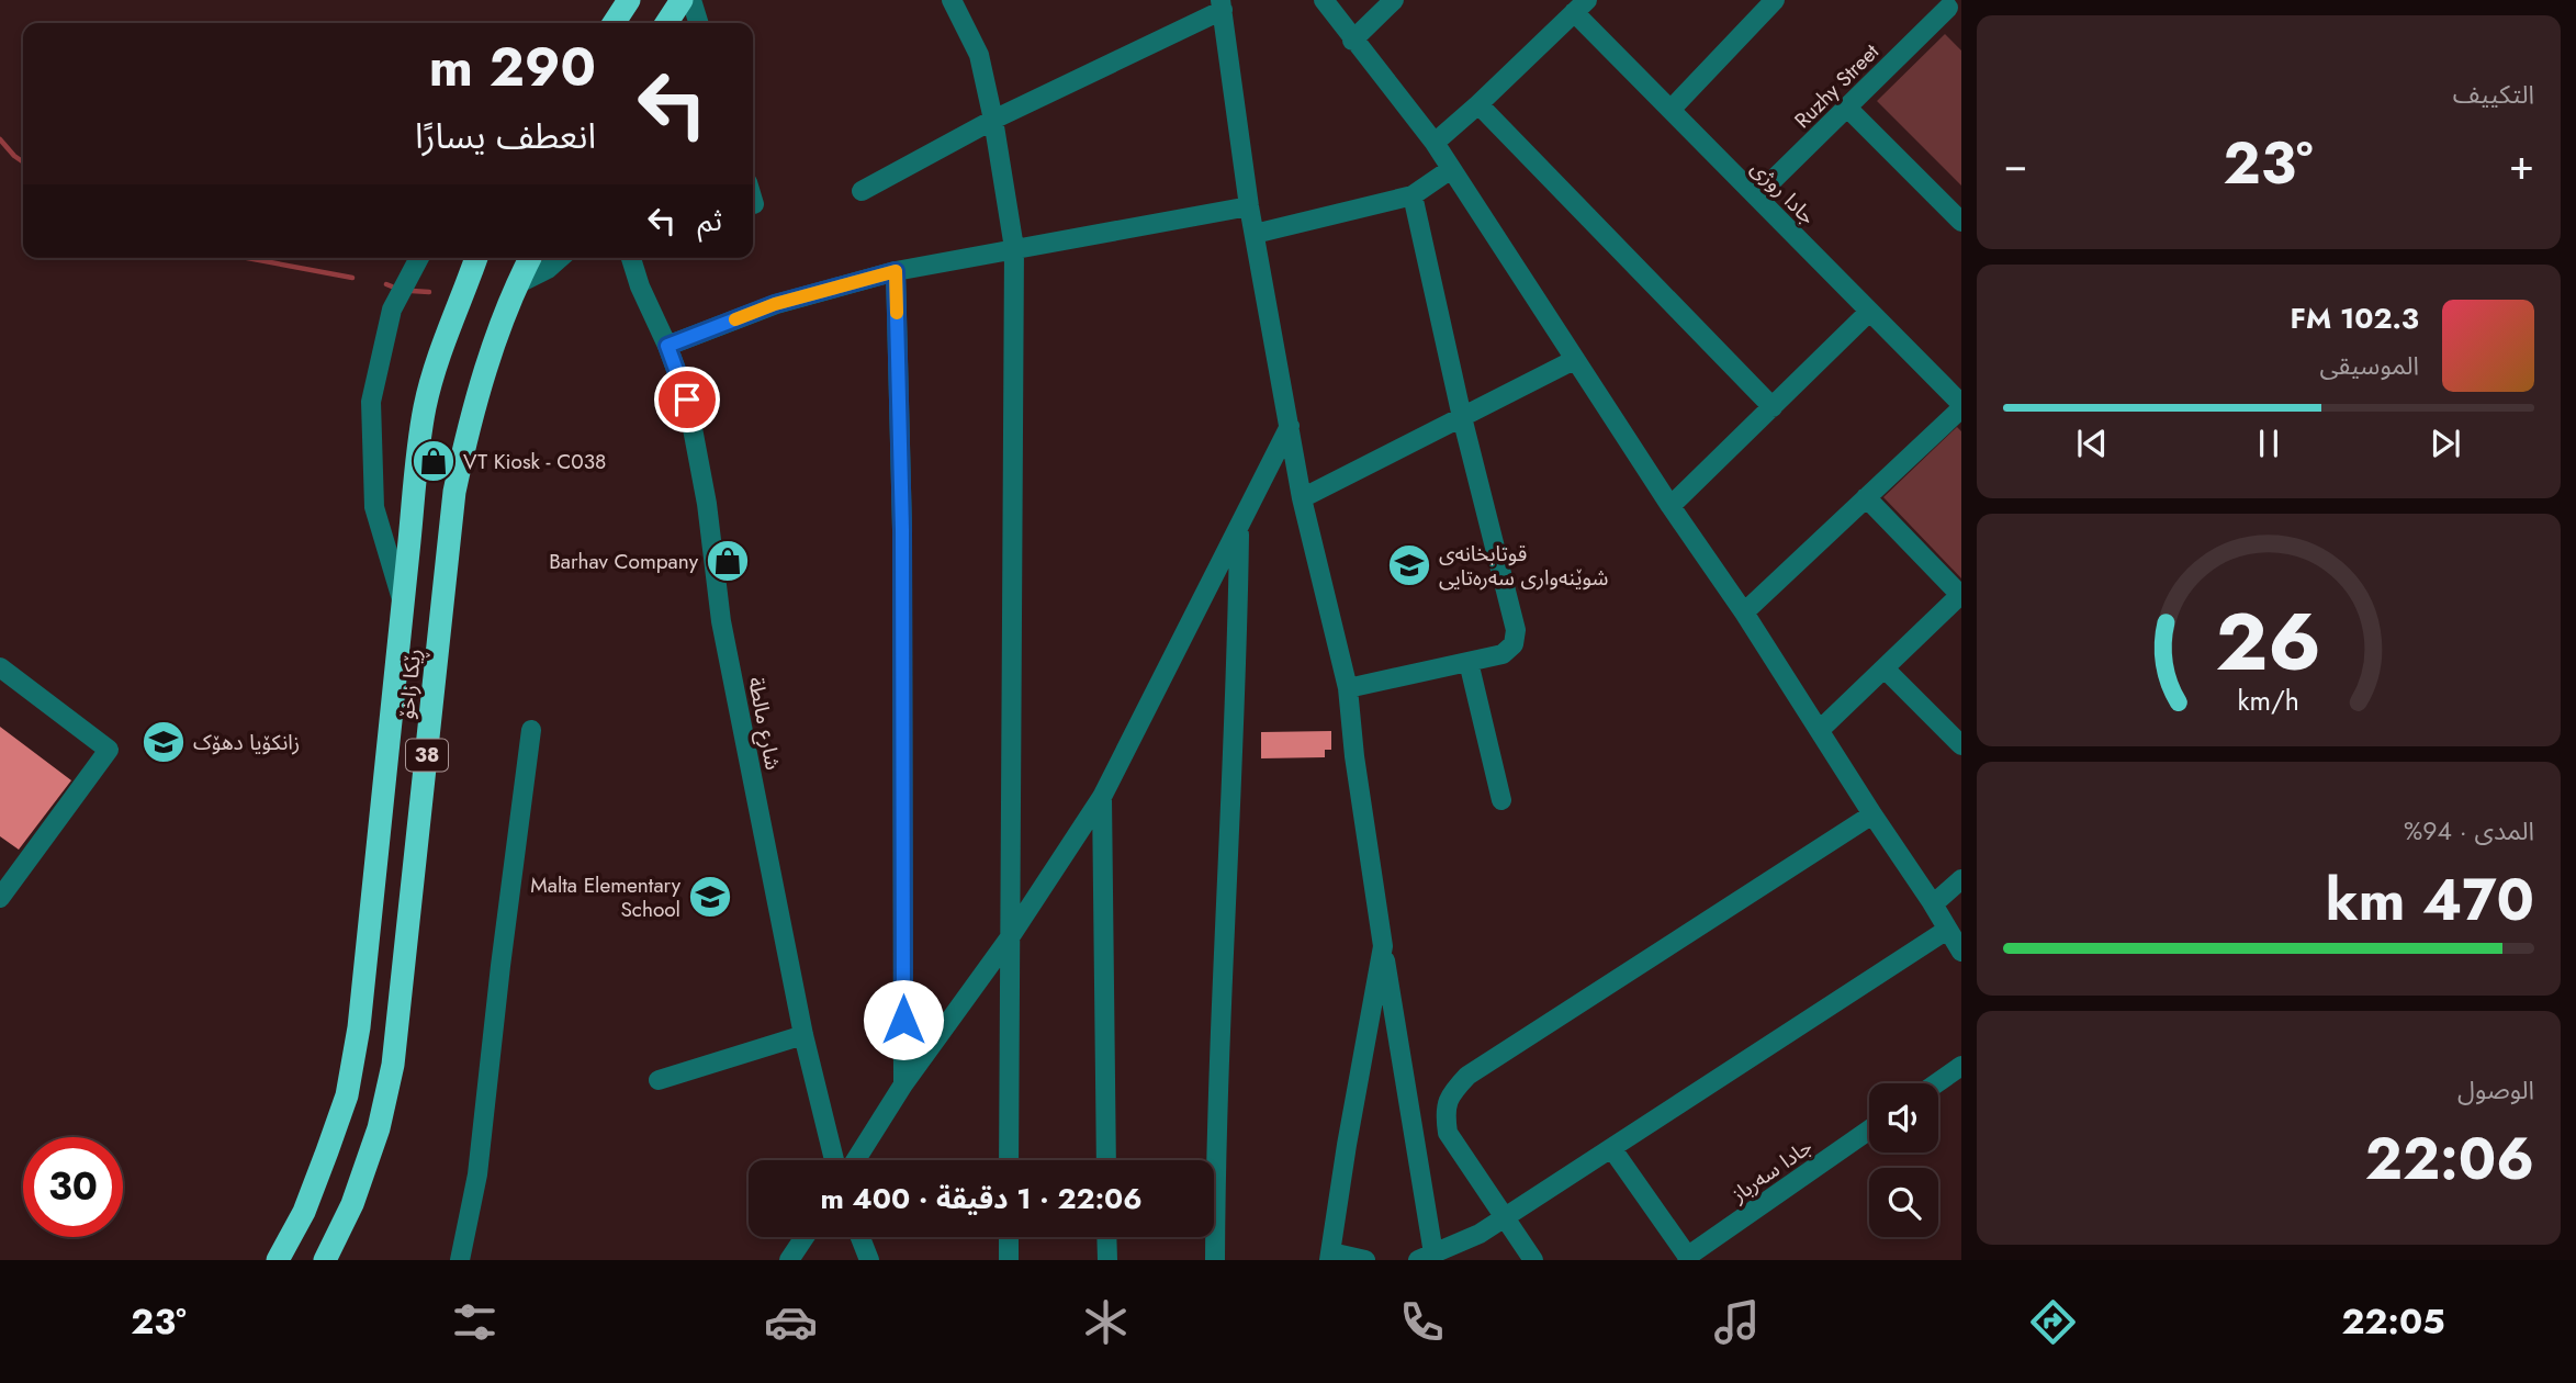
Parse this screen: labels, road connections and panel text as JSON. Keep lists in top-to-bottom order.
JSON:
{
  "streets": {
    "highway": ["ڕێکا زاخۆ", "38"],
    "street": [
      "Ruzhy Street",
      "جادا روژی",
      "شارع مالطة",
      "جادا سەرباز"
    ]
  },
  "crossings": [
    ["Ruzhy Street", "جادا روژی"]
  ],
  "places": {
    "shop": ["VT Kiosk - C038", "Barhav Company"],
    "school or university": ["قوتابخانەی شوێنەواری سەرەتایی", "زانکۆیا دهۆک", "Malta Elementary School"]
  },
  "page": {
    "tile": [
      "التكييف",
      ["المدى · 94%", "470 km"],
      ["الوصول", "22:06"]
    ],
    "turn": ["290 m", "انعطف يسارًا"],
    "heat": ["−", "23°", "+"],
    "then": "ثم",
    "song": ["102.3 FM", "الموسيقى"],
    "limit": "30",
    "trip": "22:06 · 1 دقيقة · 400 m",
    "tabs": ["22:05", "23°"],
    "gauge": ["26", "km/h"]
  }
}
